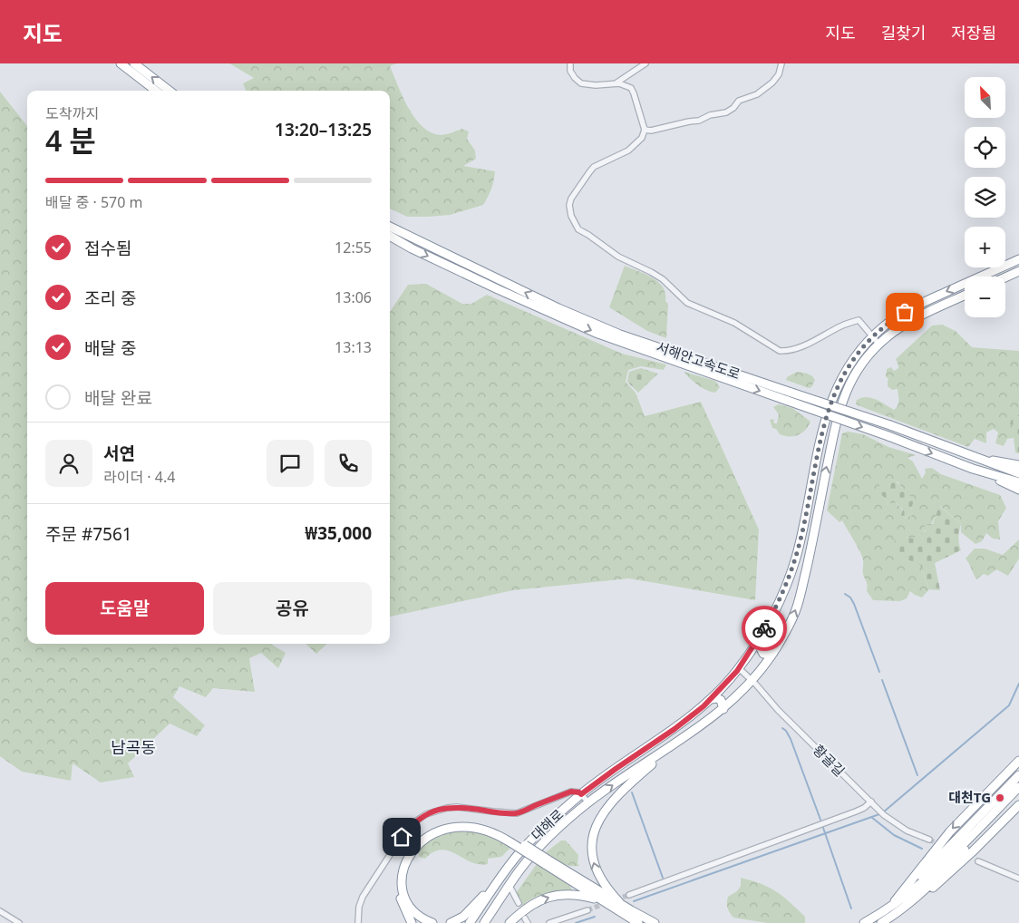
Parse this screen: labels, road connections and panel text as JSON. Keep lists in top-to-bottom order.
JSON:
{
  "streets": {
    "highway": ["서해안고속도로", "대해로"],
    "street": ["황골길"]
  },
  "crossings": [
    ["황골길", "대해로"]
  ],
  "districts": ["남곡동"],
  "places": ["대천TG"],
  "north": "top left",
  "page": {
    "header": "지도",
    "nav": ["지도", "길찾기", "저장됨"],
    "map_buttons": ["+", "−"],
    "heading": ["4 분", "도착까지", "13:20–13:25"],
    "panel": [
      "서연",
      "라이더 · 4.4",
      "주문 #7561",
      "₩35,000"
    ],
    "bar": "배달 중 · 570 m",
    "list": [
      ["접수됨", "12:55"],
      ["조리 중", "13:06"],
      ["배달 중", "13:13"],
      "배달 완료"
    ],
    "buttons": ["도움말", "공유"]
  }
}
